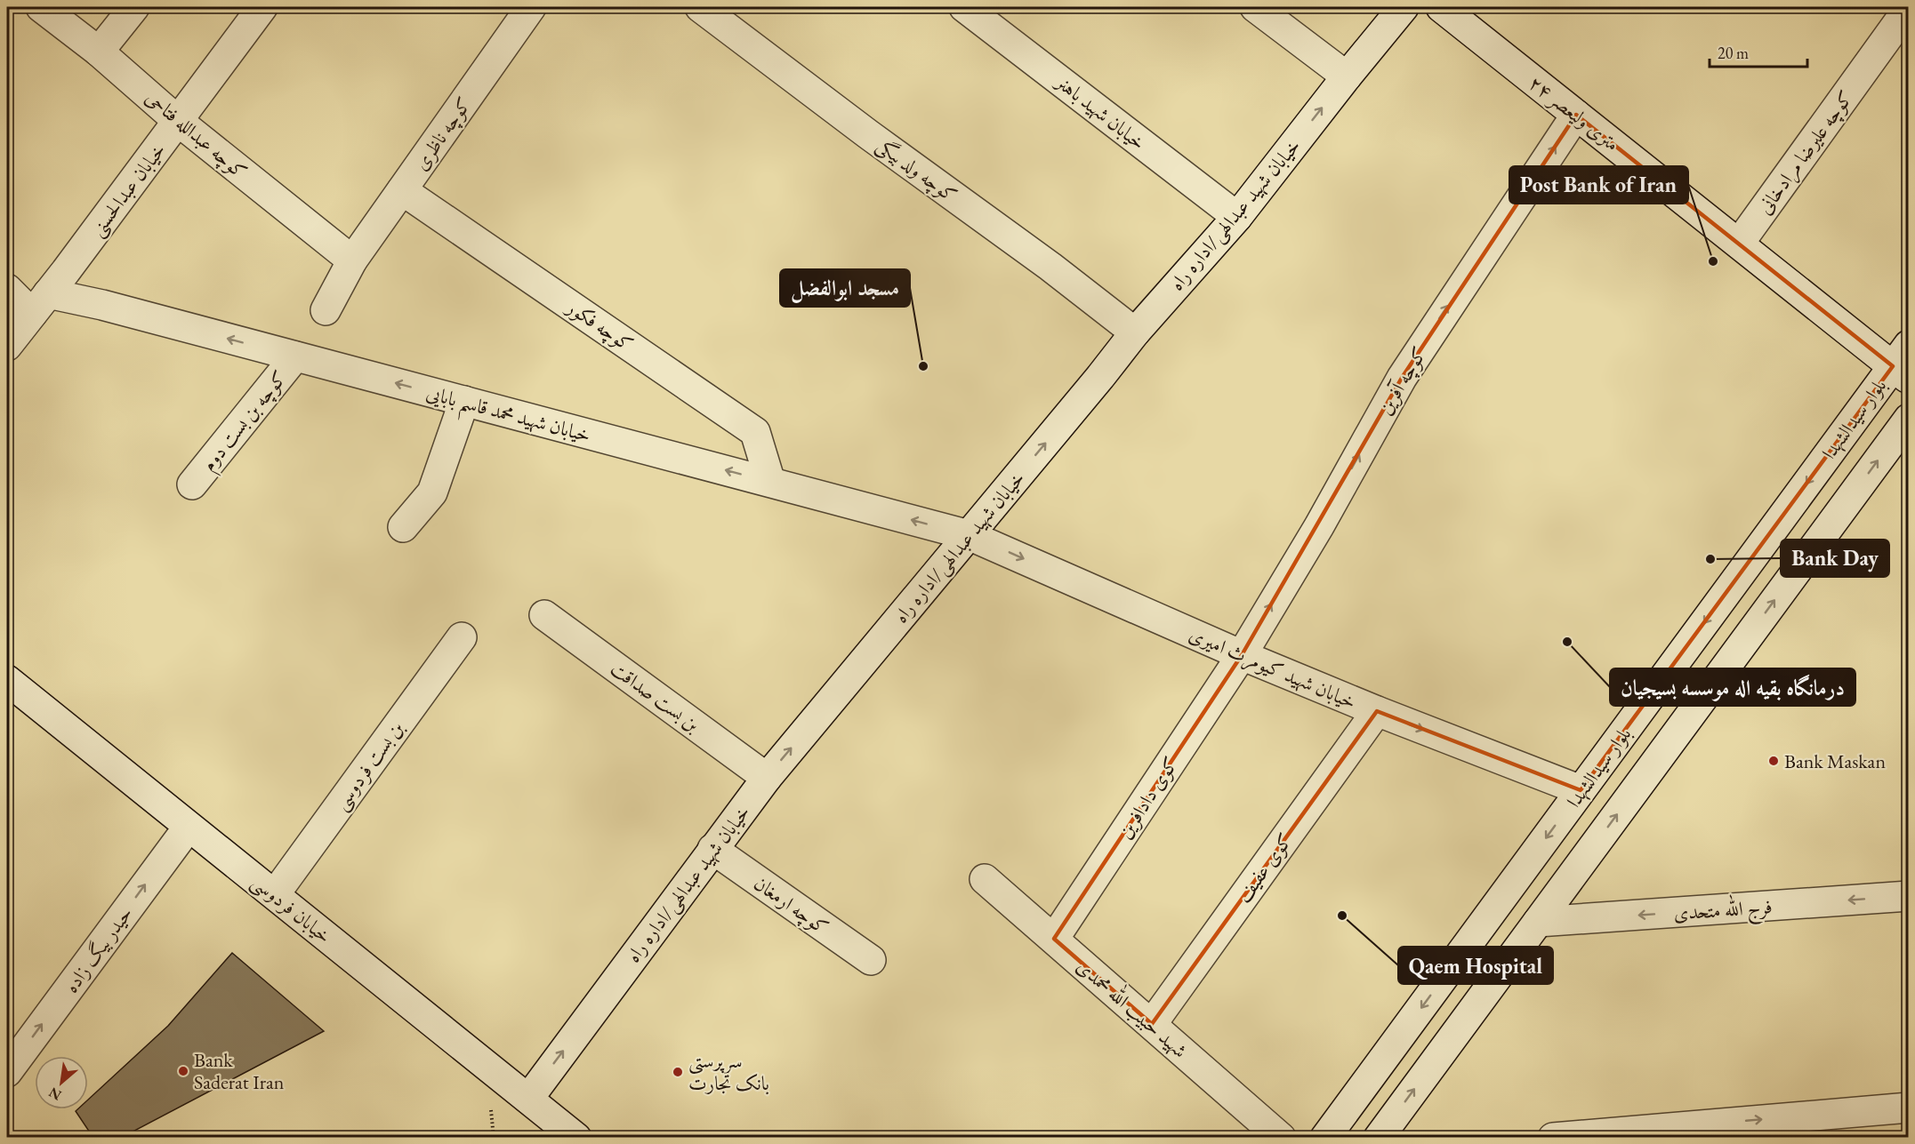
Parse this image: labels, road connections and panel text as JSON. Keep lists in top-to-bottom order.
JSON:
{
  "streets": {
    "street": [
      "خیابان شهید باهنر",
      "۲۴ متری ولیعصر",
      "کوچه ناظری",
      "کوچه عبدالله فتاحی",
      "کوچه علیرضا مرادخانی",
      "کوچه ولد بیگی",
      "خیابان عبدالحسنی",
      "خیابان شهید عبدالهی/اداره راه",
      "کوچه فکور",
      "کوچه آفرین",
      "خیابان شهید محمد قاسم بابایی",
      "بلوار سیدالشهدا",
      "کوچه بن بست دوم",
      "خیابان شهید کیومرث امیری",
      "بن بست صداقت",
      "بن بست فردوسی",
      "کوی دادافرین",
      "کوی عفیف",
      "کوچه ارمغان",
      "خیابان فردوسی",
      "فرج الله متحدی",
      "حیدر بیگ زاده",
      "شهید حبیب‌ الله محمدی"
    ]
  },
  "crossings": [
    ["خیابان شهید باهنر", "خیابان شهید عبدالهی/اداره راه"],
    ["۲۴ متری ولیعصر", "کوچه علیرضا مرادخانی"],
    ["۲۴ متری ولیعصر", "کوچه آفرین"],
    ["۲۴ متری ولیعصر", "بلوار سیدالشهدا"],
    ["کوچه ناظری", "کوچه عبدالله فتاحی"],
    ["کوچه ناظری", "کوچه فکور"],
    ["کوچه عبدالله فتاحی", "خیابان عبدالحسنی"],
    ["کوچه ولد بیگی", "خیابان شهید عبدالهی/اداره راه"],
    ["خیابان عبدالحسنی", "خیابان شهید محمد قاسم بابایی"],
    ["خیابان شهید عبدالهی/اداره راه", "خیابان شهید محمد قاسم بابایی"],
    ["خیابان شهید عبدالهی/اداره راه", "خیابان شهید کیومرث امیری"],
    ["خیابان شهید عبدالهی/اداره راه", "بن بست صداقت"],
    ["خیابان شهید عبدالهی/اداره راه", "کوچه ارمغان"],
    ["خیابان شهید عبدالهی/اداره راه", "خیابان فردوسی"],
    ["کوچه فکور", "خیابان شهید محمد قاسم بابایی"],
    ["کوچه آفرین", "خیابان شهید کیومرث امیری"],
    ["کوچه آفرین", "کوی دادافرین"],
    ["خیابان شهید محمد قاسم بابایی", "کوچه بن بست دوم"],
    ["خیابان شهید محمد قاسم بابایی", "خیابان شهید کیومرث امیری"],
    ["بلوار سیدالشهدا", "خیابان شهید کیومرث امیری"],
    ["خیابان شهید کیومرث امیری", "کوی دادافرین"],
    ["خیابان شهید کیومرث امیری", "کوی عفیف"],
    ["بن بست فردوسی", "خیابان فردوسی"],
    ["کوی دادافرین", "شهید حبیب‌ الله محمدی"],
    ["کوی عفیف", "شهید حبیب‌ الله محمدی"],
    ["خیابان فردوسی", "حیدر بیگ زاده"]
  ],
  "one_way": [
    "خیابان شهید عبدالهی/اداره راه",
    "کوچه آفرین",
    "خیابان شهید محمد قاسم بابایی",
    "خیابان شهید کیومرث امیری",
    "حیدر بیگ زاده"
  ],
  "places": [
    "Post Bank of Iran",
    "مسجد ابوالفضل",
    "Bank Day",
    "درمانگاه بقیه اله موسسه بسیجیان",
    "Bank Maskan",
    "Qaem Hospital",
    "Bank Saderat Iran",
    "سرپرستی بانک تجارت"
  ],
  "scale_bar": "20 m",
  "north": "bottom left"
}
